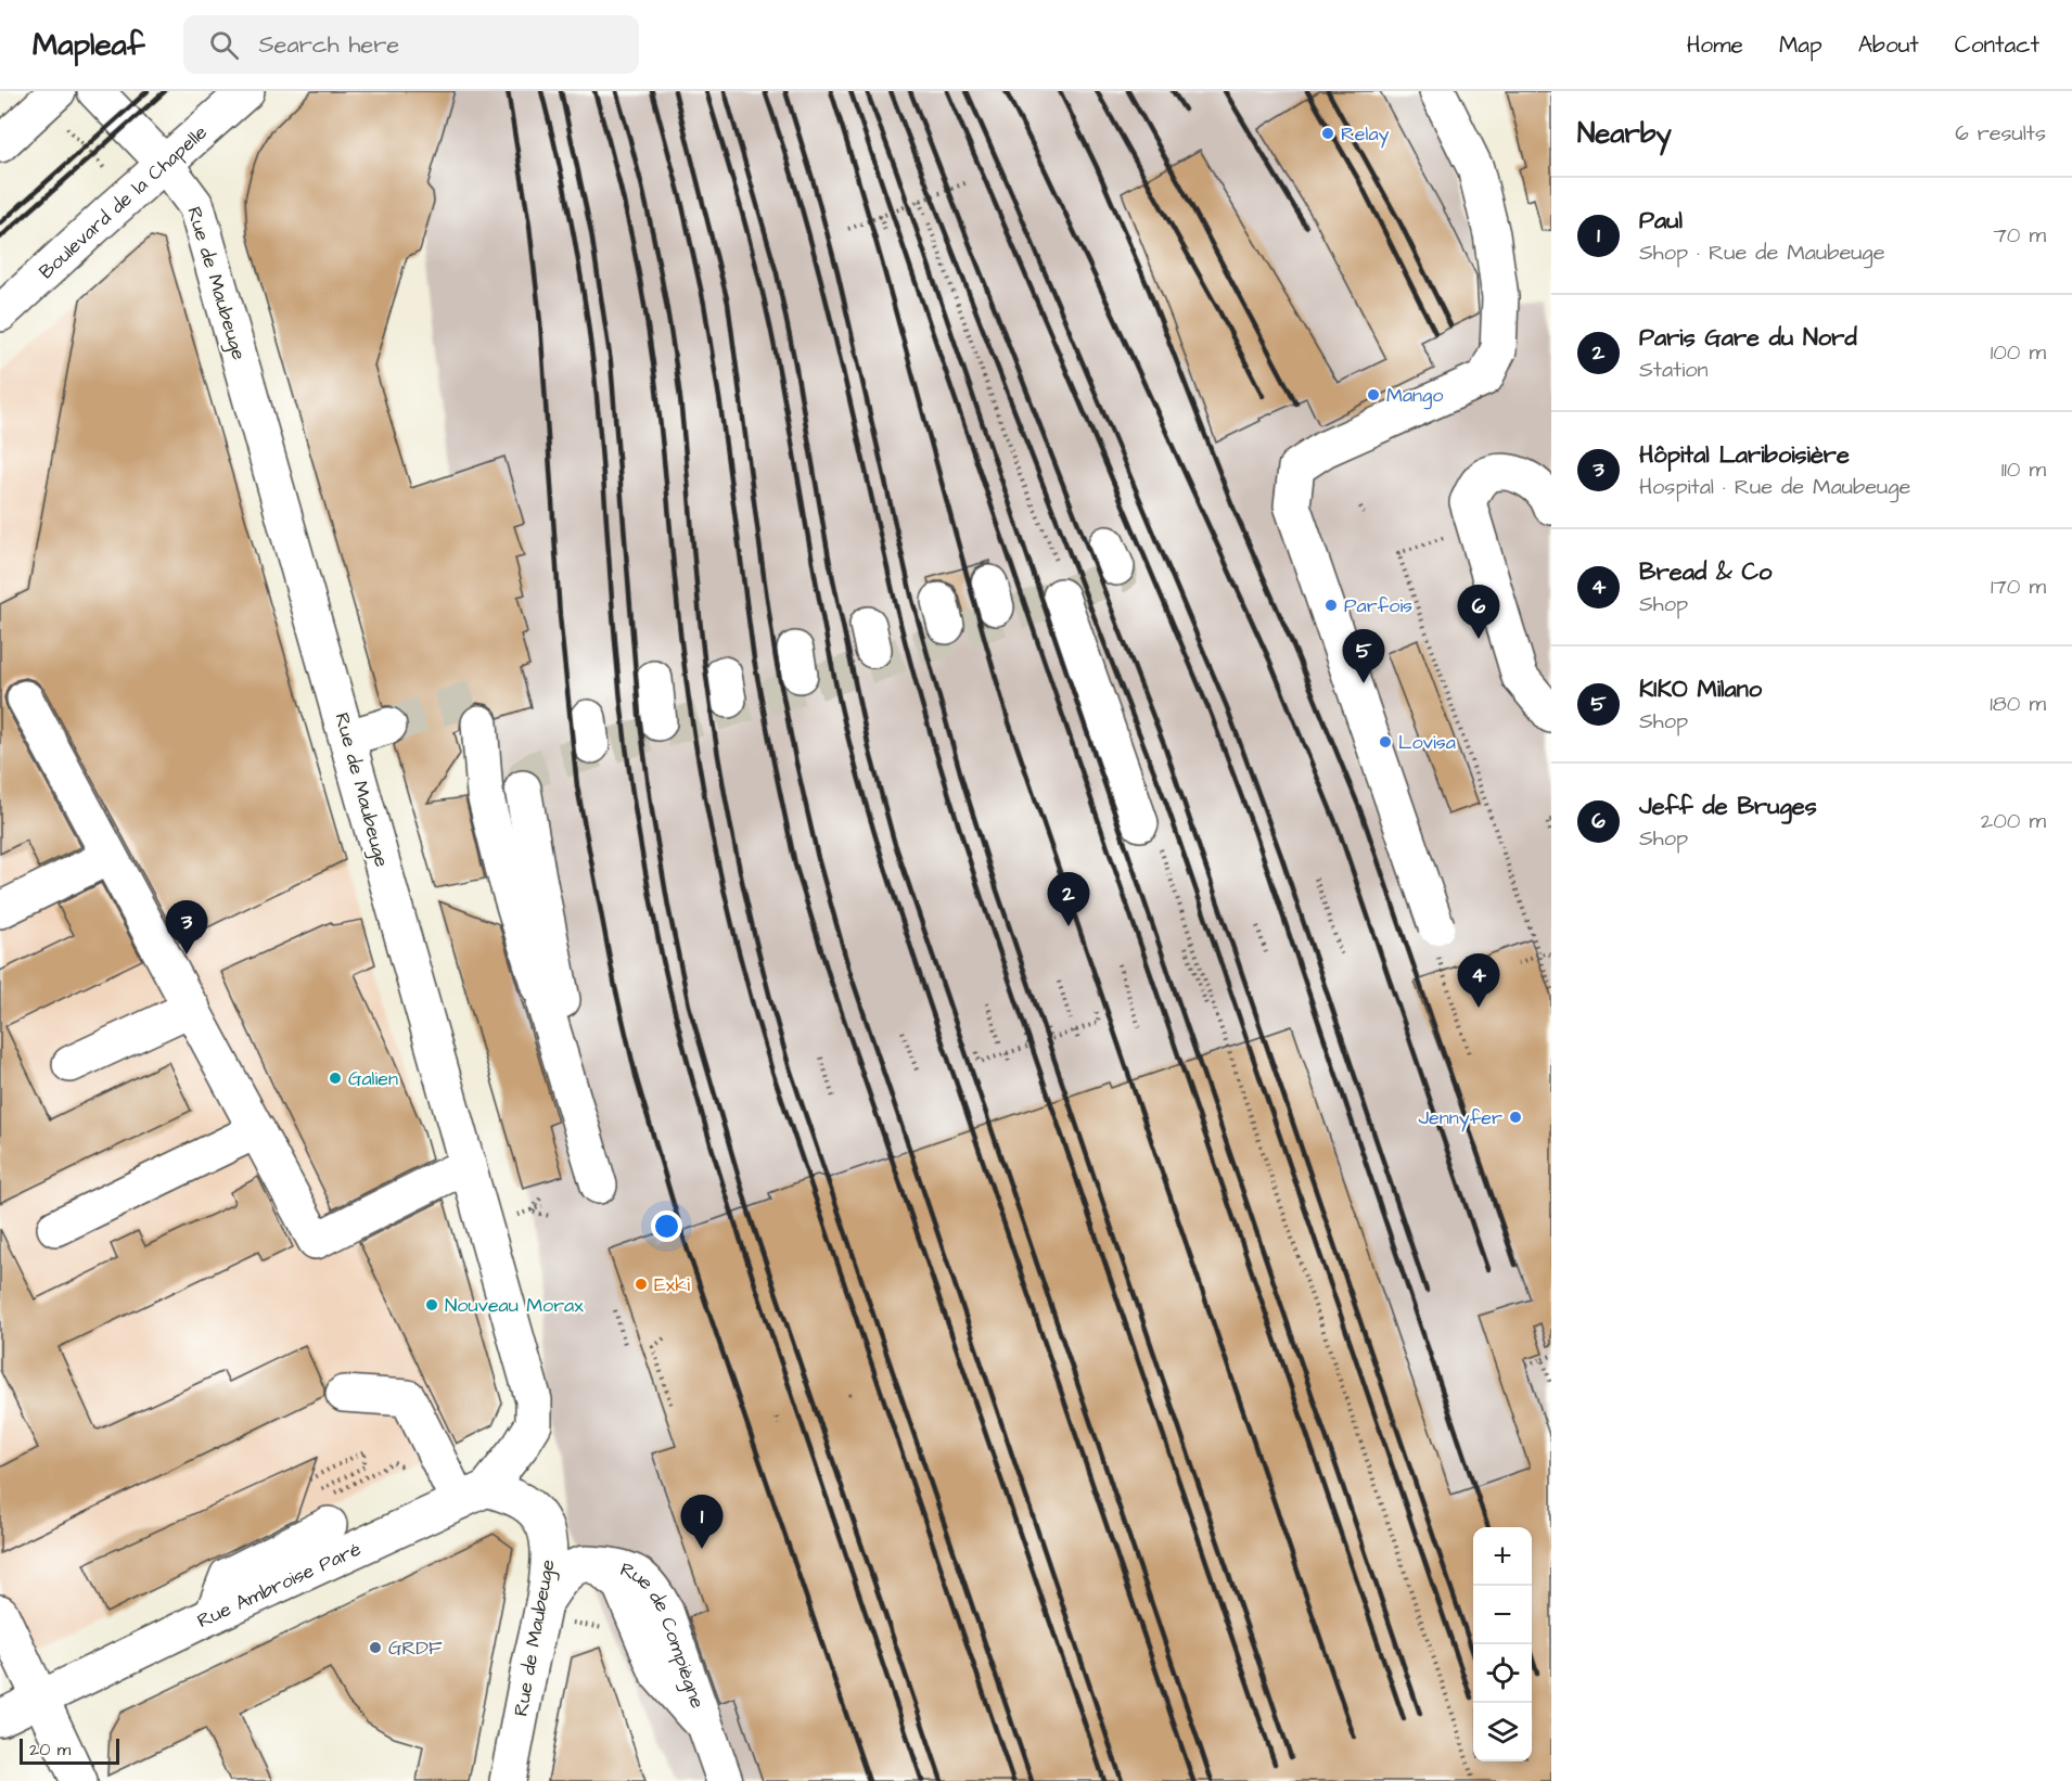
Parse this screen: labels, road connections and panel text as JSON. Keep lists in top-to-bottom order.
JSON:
{
  "streets": {
    "street": [
      "Boulevard de la Chapelle",
      "Rue de Maubeuge",
      "Rue Ambroise Paré",
      "Rue de Compiègne"
    ]
  },
  "crossings": [
    ["Boulevard de la Chapelle", "Rue de Maubeuge"],
    ["Rue de Maubeuge", "Rue Ambroise Paré"],
    ["Rue de Maubeuge", "Rue de Compiègne"]
  ],
  "places": [
    "Relay",
    "Mango",
    "Parfois",
    "Lovisa",
    "Galien",
    "Jennyfer",
    "Exki",
    "Nouveau Morax",
    "GRDF"
  ],
  "scale_bar": "20 m",
  "page": {
    "header": "Mapleaf",
    "search": "Search here",
    "nav": [
      "Home",
      "Map",
      "About",
      "Contact"
    ],
    "heading": ["Nearby", "6 results"],
    "list": [
      {
        "mark": "1",
        "name": "Paul",
        "note": "Shop · Rue de Maubeuge",
        "value": "70 m"
      },
      {
        "mark": "2",
        "name": "Paris Gare du Nord",
        "note": "Station",
        "value": "100 m"
      },
      {
        "mark": "3",
        "name": "Hôpital Lariboisière",
        "note": "Hospital · Rue de Maubeuge",
        "value": "110 m"
      },
      {
        "mark": "4",
        "name": "Bread & Co",
        "note": "Shop",
        "value": "170 m"
      },
      {
        "mark": "5",
        "name": "KIKO Milano",
        "note": "Shop",
        "value": "180 m"
      },
      {
        "mark": "6",
        "name": "Jeff de Bruges",
        "note": "Shop",
        "value": "200 m"
      }
    ],
    "pins": [
      "6",
      "5",
      "2",
      "3",
      "4",
      "1"
    ],
    "map_buttons": ["+", "−"],
    "scale": "20 m"
  }
}
